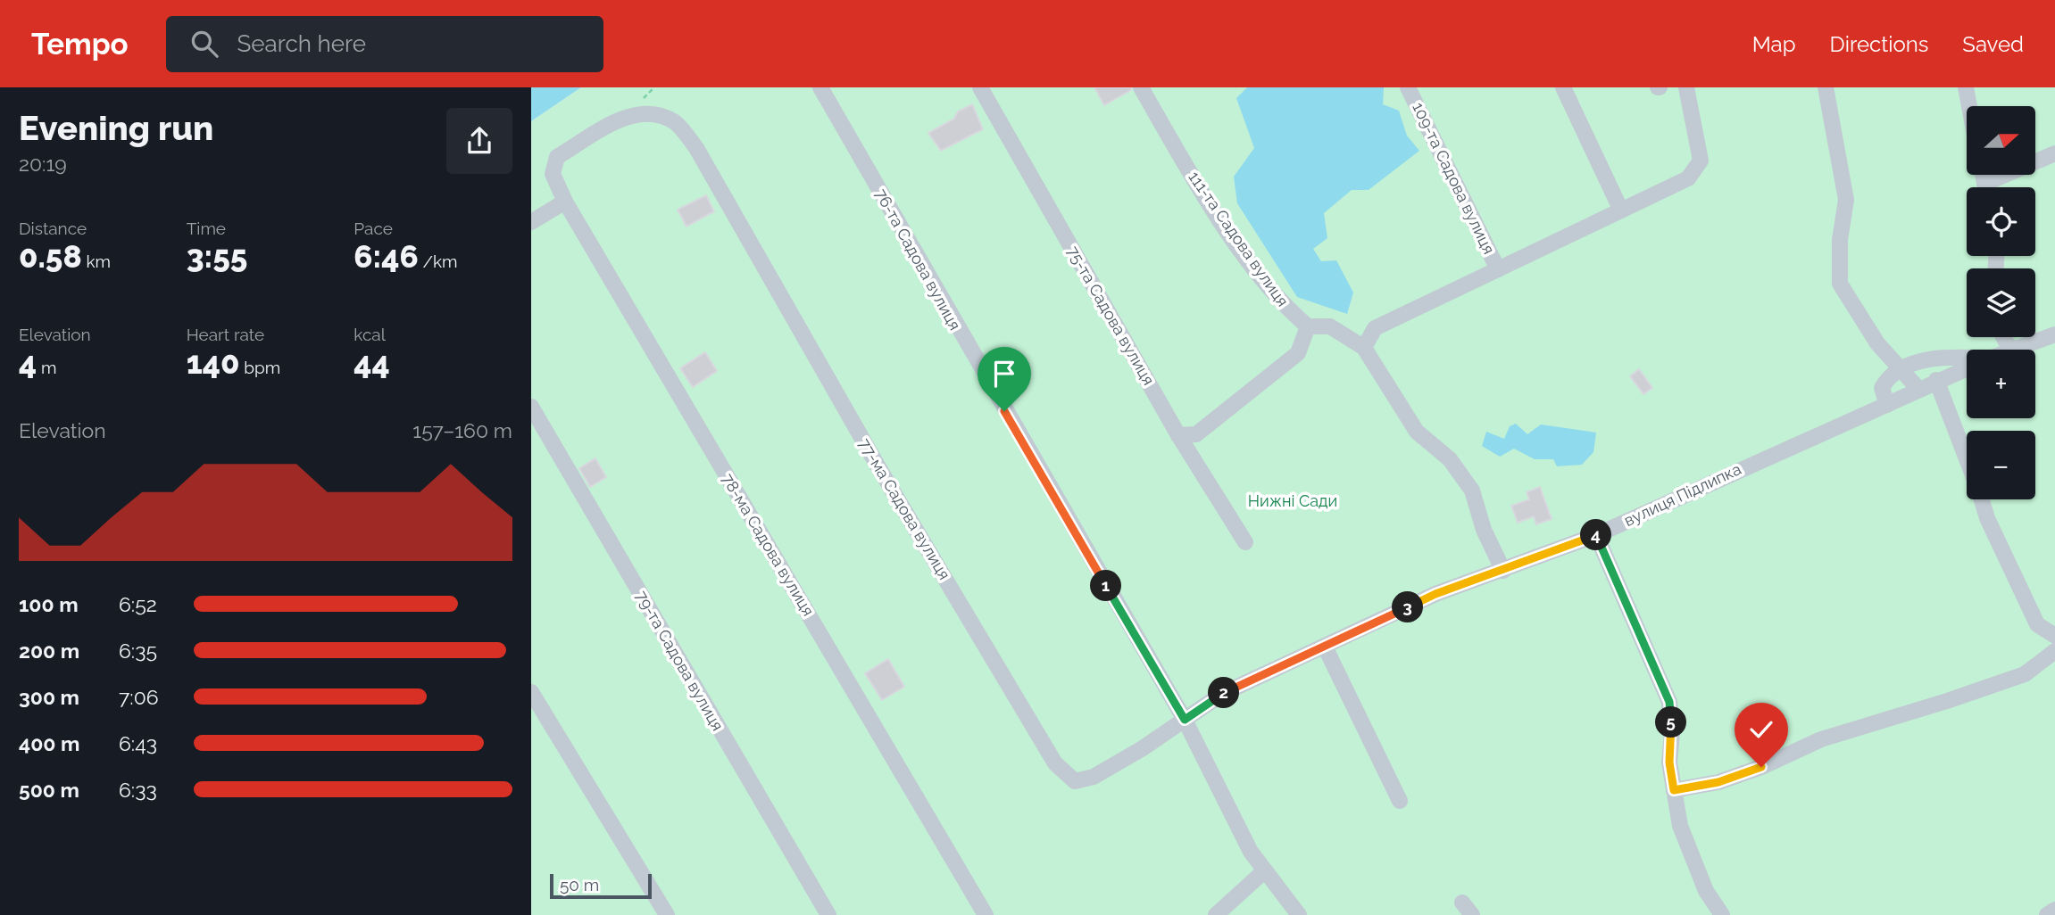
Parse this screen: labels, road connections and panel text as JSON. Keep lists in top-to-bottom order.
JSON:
{
  "streets": {
    "street": [
      "109-та Садова вулиця",
      "111-та Садова вулиця",
      "76-та Садова вулиця",
      "75-та Садова вулиця",
      "вулиця Підлипка",
      "77-ма Садова вулиця",
      "78-ма Садова вулиця",
      "79-та Садова вулиця"
    ]
  },
  "crossings": [
    ["76-та Садова вулиця", "вулиця Підлипка"],
    ["76-та Садова вулиця", "77-ма Садова вулиця"],
    ["вулиця Підлипка", "77-ма Садова вулиця"],
    ["77-ма Садова вулиця", "78-ма Садова вулиця"]
  ],
  "parks": ["Нижні Сади"],
  "scale_bar": "50 m",
  "north": "right",
  "page": {
    "header": "Tempo",
    "search": "Search here",
    "nav": ["Map", "Directions", "Saved"],
    "heading": ["Evening run", "20:19"],
    "map_buttons": ["+", "−"],
    "stats": [
      ["Distance", "0.58 km"],
      ["Time", "3:55"],
      ["Pace", "6:46 /km"],
      ["Elevation", "4 m"],
      ["Heart rate", "140 bpm"],
      ["kcal", "44"]
    ],
    "chart": ["Elevation", "157–160 m"],
    "pins": [
      "4",
      "1",
      "3",
      "2",
      "5"
    ],
    "list": [
      {
        "name": "100 m",
        "note": "6:52"
      },
      {
        "name": "200 m",
        "note": "6:35"
      },
      {
        "name": "300 m",
        "note": "7:06"
      },
      {
        "name": "400 m",
        "note": "6:43"
      },
      {
        "name": "500 m",
        "note": "6:33"
      }
    ],
    "scale": "50 m"
  }
}
